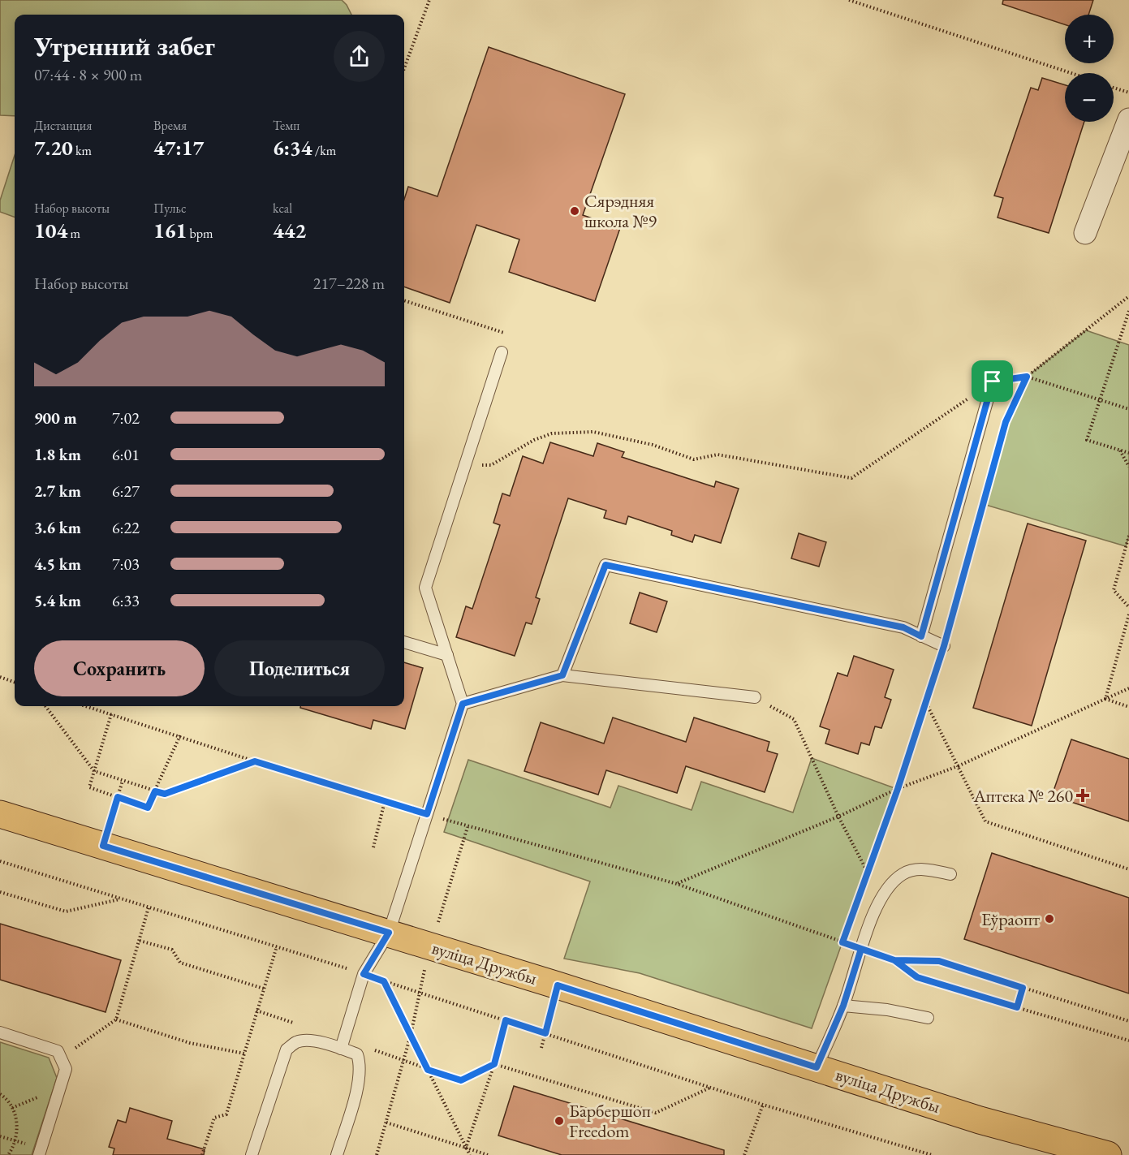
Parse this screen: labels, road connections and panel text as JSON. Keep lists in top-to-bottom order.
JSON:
{
  "streets": {
    "main road": ["вуліца Дружбы"]
  },
  "places": {
    "other": ["Сярэдняя школа №9", "Еўраопт", "Барбершоп Freedom"],
    "health": ["Аптека № 260"]
  },
  "page": {
    "map_buttons": ["+", "−"],
    "heading": ["Утренний забег", "07:44 · 8 × 900 m"],
    "stats": [
      ["Дистанция", "7.20 km"],
      ["Время", "47:17"],
      ["Темп", "6:34 /km"],
      ["Набор высоты", "104 m"],
      ["Пульс", "161 bpm"],
      ["kcal", "442"]
    ],
    "chart": ["Набор высоты", "217–228 m"],
    "list": [
      {
        "name": "900 m",
        "note": "7:02"
      },
      {
        "name": "1.8 km",
        "note": "6:01"
      },
      {
        "name": "2.7 km",
        "note": "6:27"
      },
      {
        "name": "3.6 km",
        "note": "6:22"
      },
      {
        "name": "4.5 km",
        "note": "7:03"
      },
      {
        "name": "5.4 km",
        "note": "6:33"
      }
    ],
    "buttons": ["Сохранить", "Поделиться"]
  }
}
